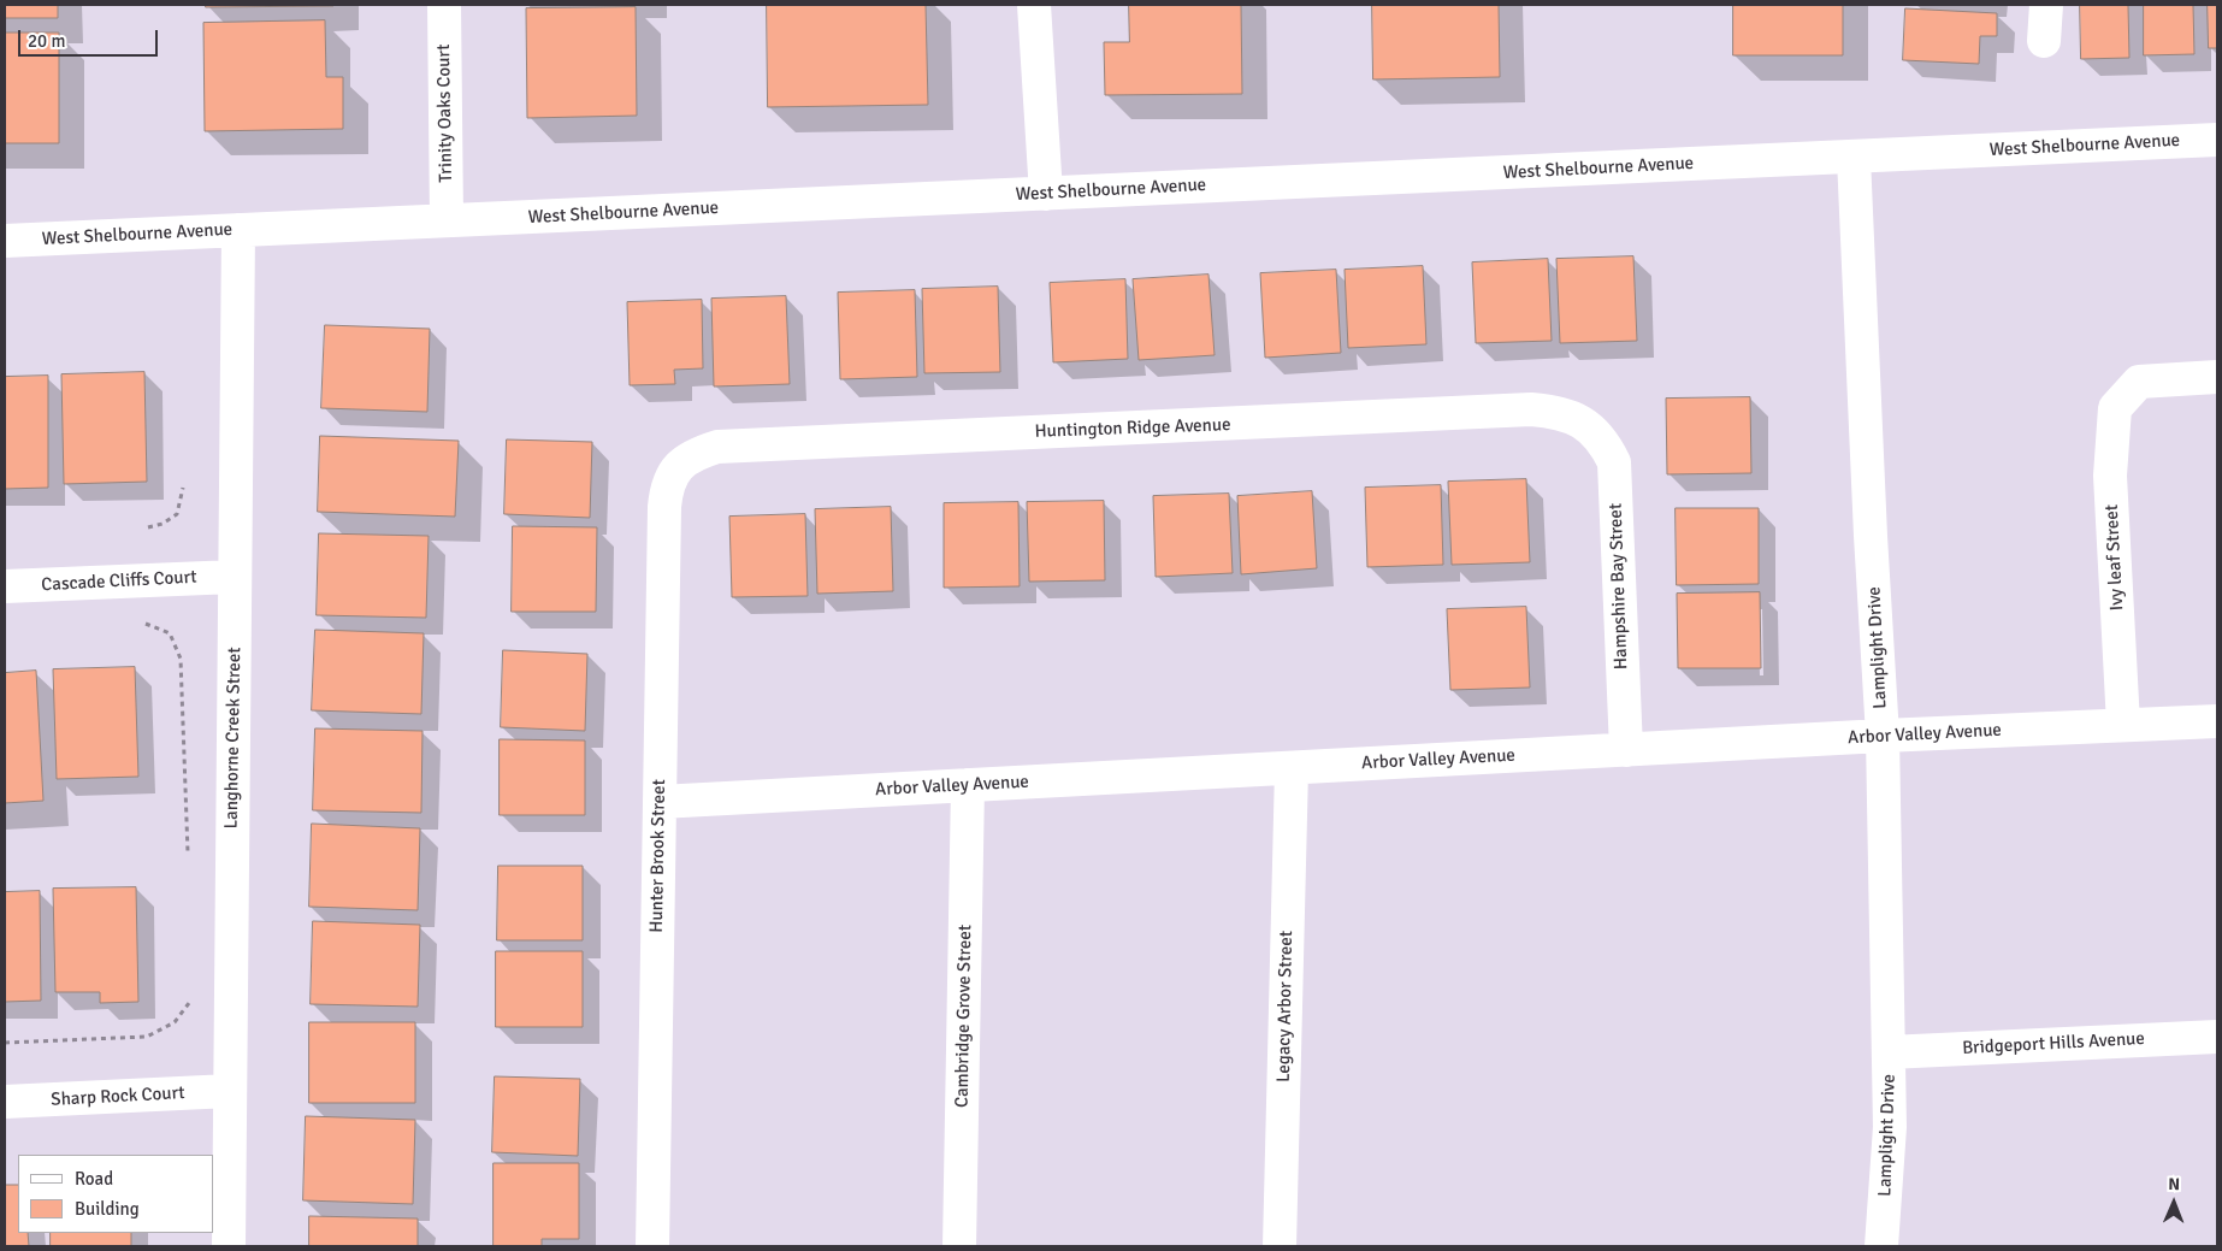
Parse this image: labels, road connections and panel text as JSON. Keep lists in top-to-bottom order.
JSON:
{
  "streets": {
    "street": [
      "Trinity Oaks Court",
      "West Shelbourne Avenue",
      "Huntington Ridge Avenue",
      "Ivy leaf Street",
      "Cascade Cliffs Court",
      "Hampshire Bay Street",
      "Lamplight Drive",
      "Arbor Valley Avenue",
      "Langhorne Creek Street",
      "Hunter Brook Street",
      "Legacy Arbor Street",
      "Cambridge Grove Street",
      "Bridgeport Hills Avenue",
      "Sharp Rock Court"
    ]
  },
  "crossings": [
    ["Trinity Oaks Court", "West Shelbourne Avenue"],
    ["West Shelbourne Avenue", "Lamplight Drive"],
    ["West Shelbourne Avenue", "Langhorne Creek Street"],
    ["Huntington Ridge Avenue", "Hampshire Bay Street"],
    ["Huntington Ridge Avenue", "Hunter Brook Street"],
    ["Ivy leaf Street", "Arbor Valley Avenue"],
    ["Cascade Cliffs Court", "Langhorne Creek Street"],
    ["Hampshire Bay Street", "Arbor Valley Avenue"],
    ["Lamplight Drive", "Arbor Valley Avenue"],
    ["Lamplight Drive", "Bridgeport Hills Avenue"],
    ["Arbor Valley Avenue", "Hunter Brook Street"],
    ["Arbor Valley Avenue", "Legacy Arbor Street"],
    ["Arbor Valley Avenue", "Cambridge Grove Street"],
    ["Langhorne Creek Street", "Sharp Rock Court"]
  ],
  "legend": ["Road", "Building"],
  "scale_bar": "20 m",
  "north": "top"
}
